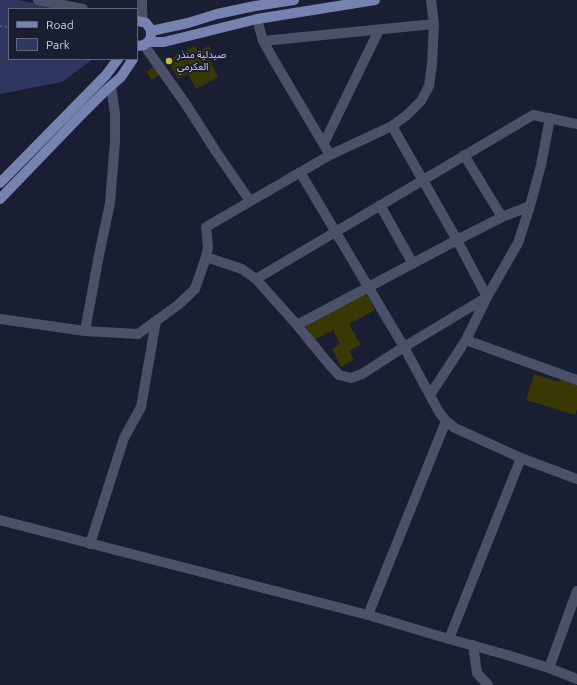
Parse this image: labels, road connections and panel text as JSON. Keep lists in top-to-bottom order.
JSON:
{
  "places": ["صيدلية منذر العكرمي"],
  "legend": ["Road", "Park"]
}
